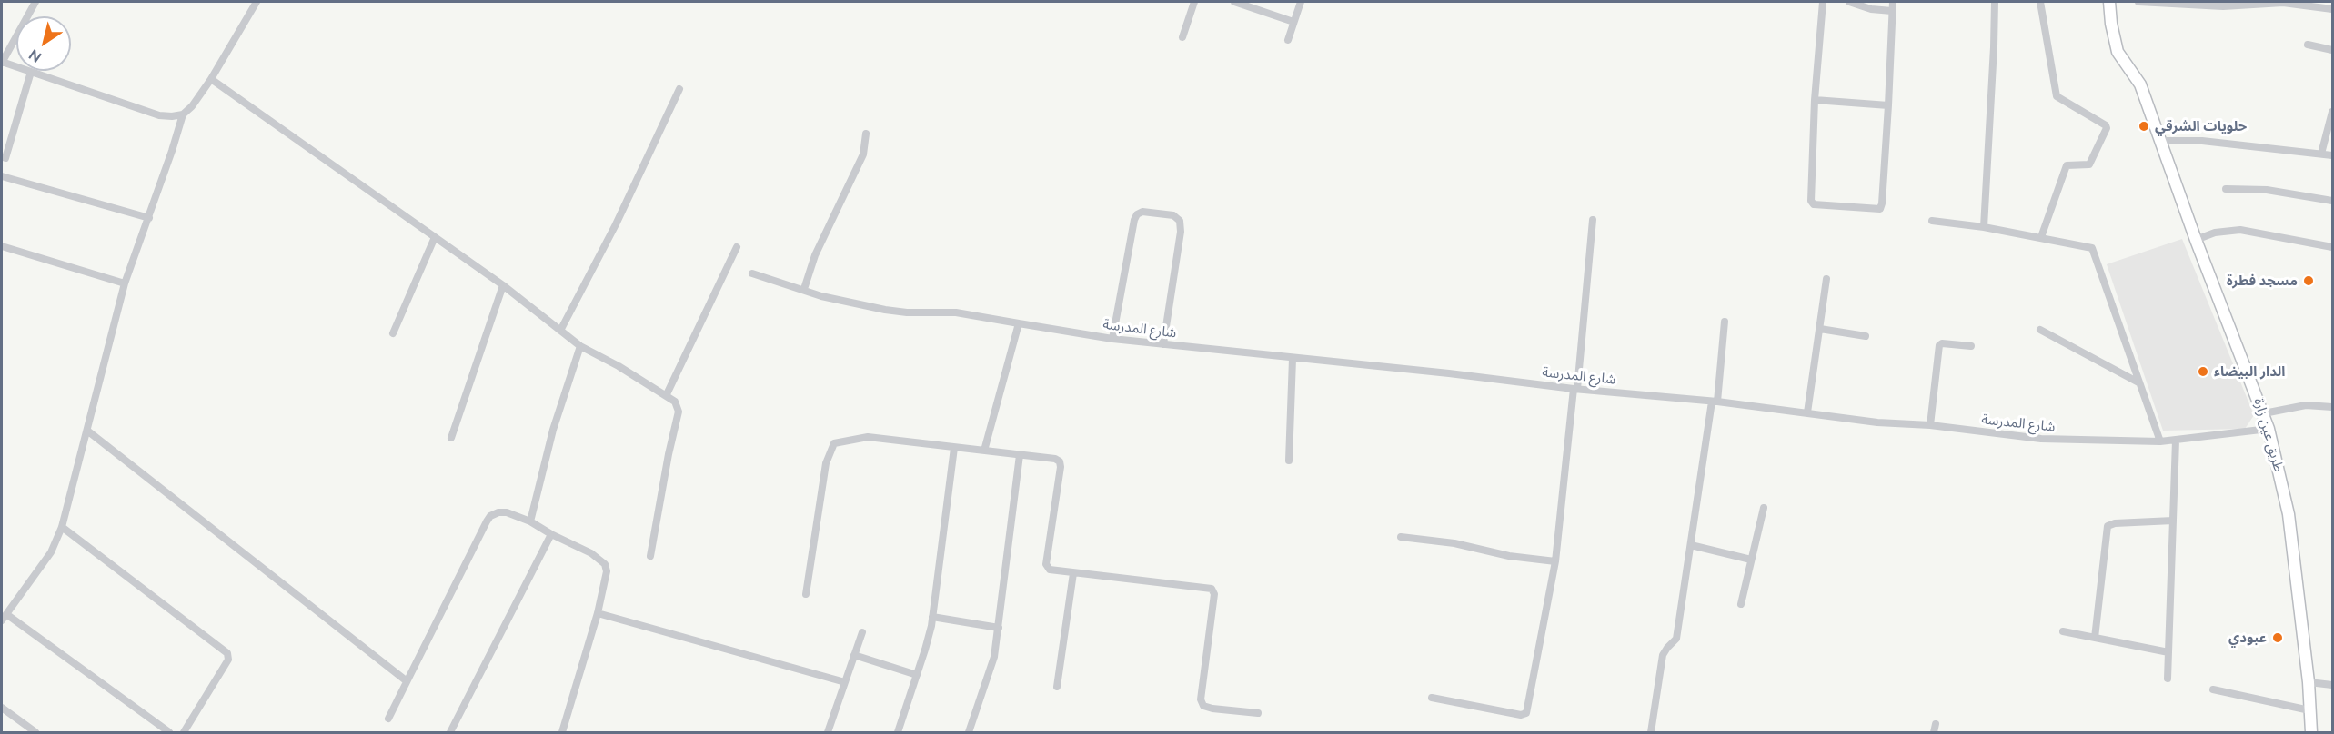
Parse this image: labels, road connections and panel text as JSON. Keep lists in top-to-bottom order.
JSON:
{
  "streets": {
    "main road": ["طريق عين زارة"],
    "street": ["شارع المدرسة"]
  },
  "crossings": [
    ["شارع المدرسة", "طريق عين زارة"]
  ],
  "places": [
    "حلويات الشرقي",
    "مسجد فطرة",
    "الدار البيضاء",
    "عبودي"
  ],
  "north": "bottom left"
}
